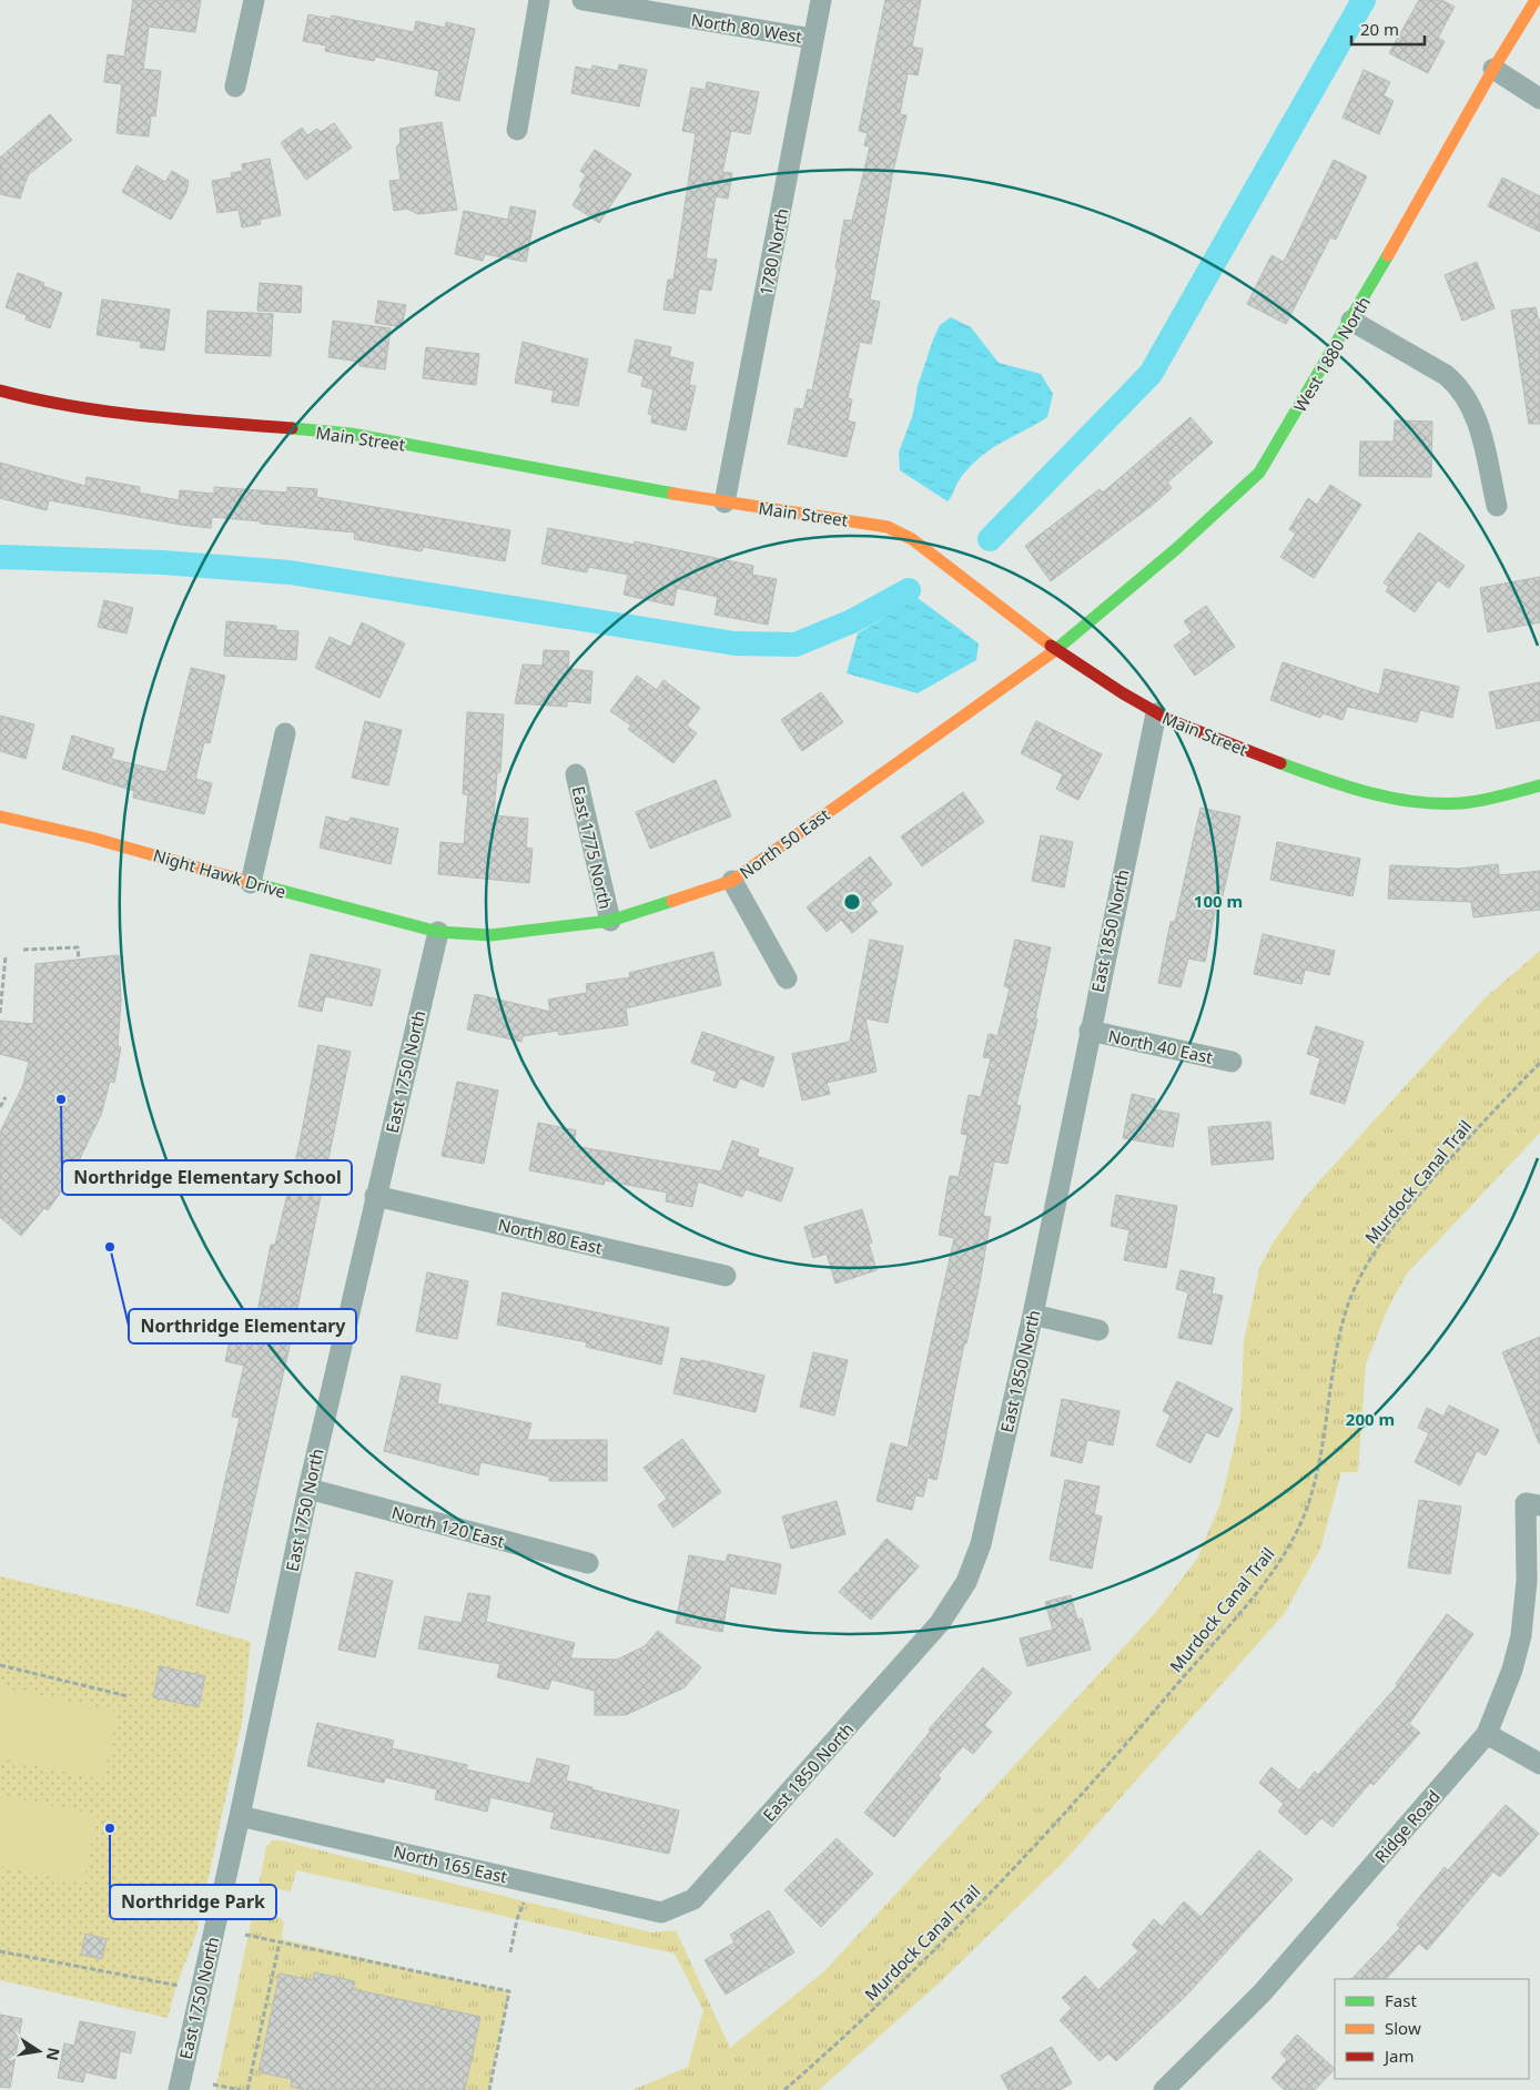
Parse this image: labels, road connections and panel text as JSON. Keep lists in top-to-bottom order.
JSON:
{
  "streets": {
    "street": [
      "North 80 West",
      "1780 North",
      "West 1880 North",
      "Main Street",
      "North 50 East",
      "East 1775 North",
      "Night Hawk Drive",
      "East 1850 North",
      "North 40 East",
      "East 1750 North",
      "North 80 East",
      "North 120 East",
      "Ridge Road",
      "North 165 East"
    ],
    "path": ["Murdock Canal Trail"]
  },
  "crossings": [
    ["North 80 West", "1780 North"],
    ["1780 North", "Main Street"],
    ["West 1880 North", "Main Street"],
    ["West 1880 North", "North 50 East"],
    ["Main Street", "North 50 East"],
    ["Main Street", "East 1850 North"],
    ["North 50 East", "East 1775 North"],
    ["North 50 East", "Night Hawk Drive"],
    ["North 50 East", "East 1750 North"],
    ["Night Hawk Drive", "East 1750 North"],
    ["East 1850 North", "North 40 East"],
    ["East 1850 North", "North 165 East"],
    ["East 1750 North", "North 80 East"],
    ["East 1750 North", "North 120 East"],
    ["East 1750 North", "North 165 East"]
  ],
  "places": ["Northridge Elementary School", "Northridge Elementary", "Northridge Park"],
  "legend": ["Fast", "Slow", "Jam"],
  "scale_bar": "20 m",
  "north": "right",
  "rings": ["100 m", "200 m"]
}
